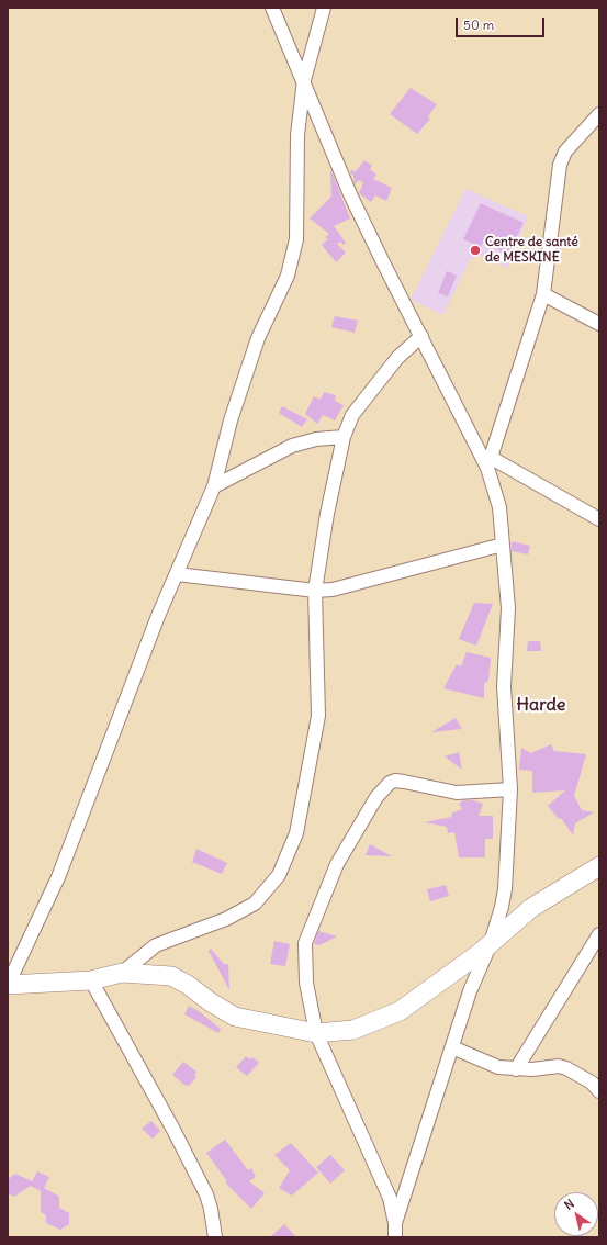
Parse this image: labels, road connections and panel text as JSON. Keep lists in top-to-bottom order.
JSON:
{
  "districts": ["Harde"],
  "places": ["Centre de santé de MESKINE"],
  "scale_bar": "50 m",
  "north": "top left"
}
